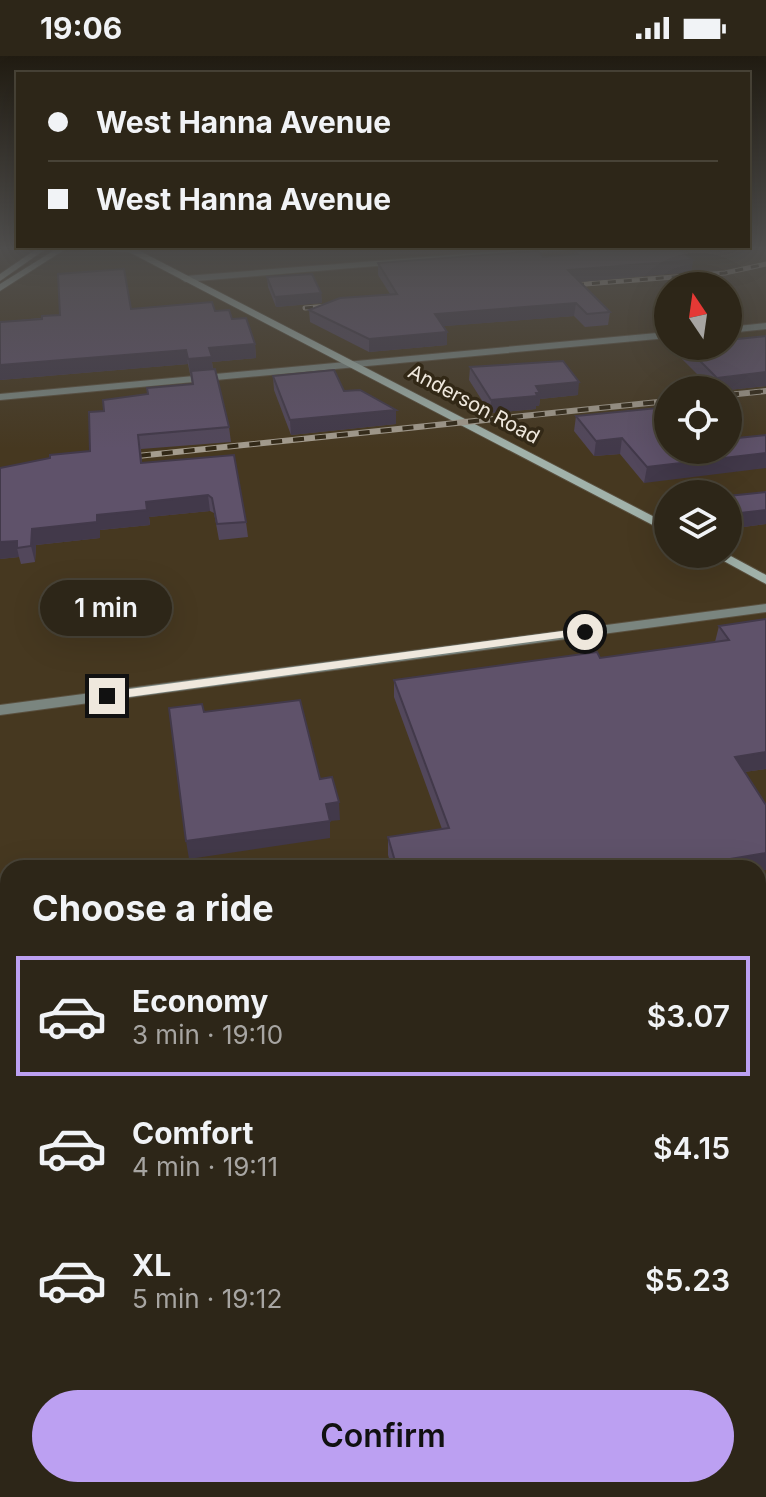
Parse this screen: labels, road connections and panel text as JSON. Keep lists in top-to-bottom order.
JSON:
{
  "streets": {
    "street": ["Anderson Road"]
  },
  "north": "top",
  "page": {
    "status": "19:06",
    "banner": ["West Hanna Avenue", "West Hanna Avenue"],
    "bubble": "1 min",
    "heading": "Choose a ride",
    "list": [
      {
        "name": "Economy",
        "note": "3 min · 19:10",
        "value": "$3.07"
      },
      {
        "name": "Comfort",
        "note": "4 min · 19:11",
        "value": "$4.15"
      },
      {
        "name": "XL",
        "note": "5 min · 19:12",
        "value": "$5.23"
      }
    ],
    "buttons": "Confirm"
  }
}
